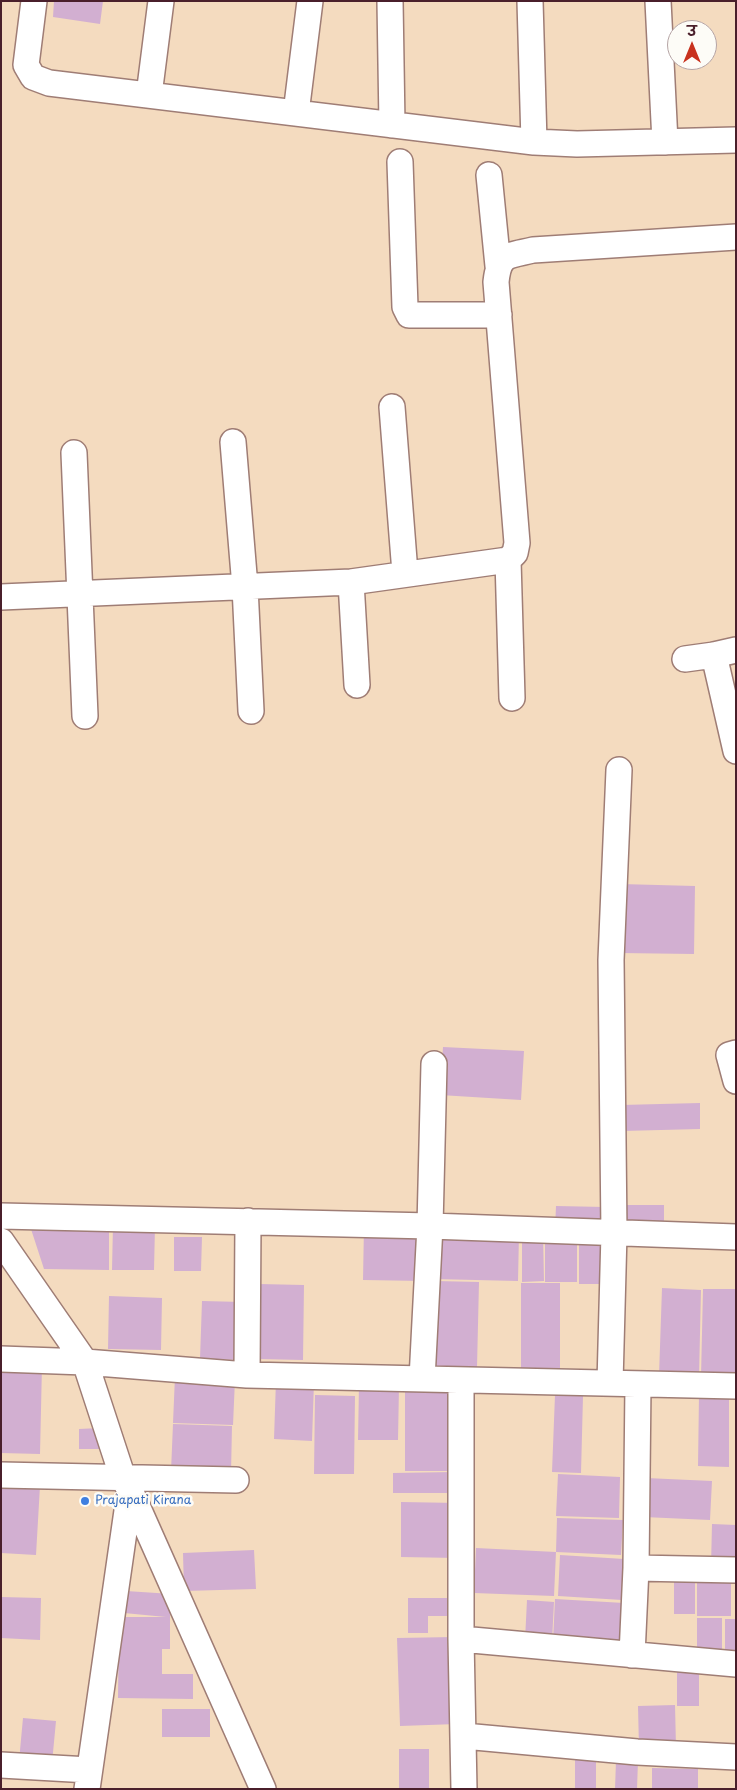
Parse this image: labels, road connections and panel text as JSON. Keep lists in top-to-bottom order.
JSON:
{
  "places": ["Prajapati Kirana"],
  "north": "top"
}
